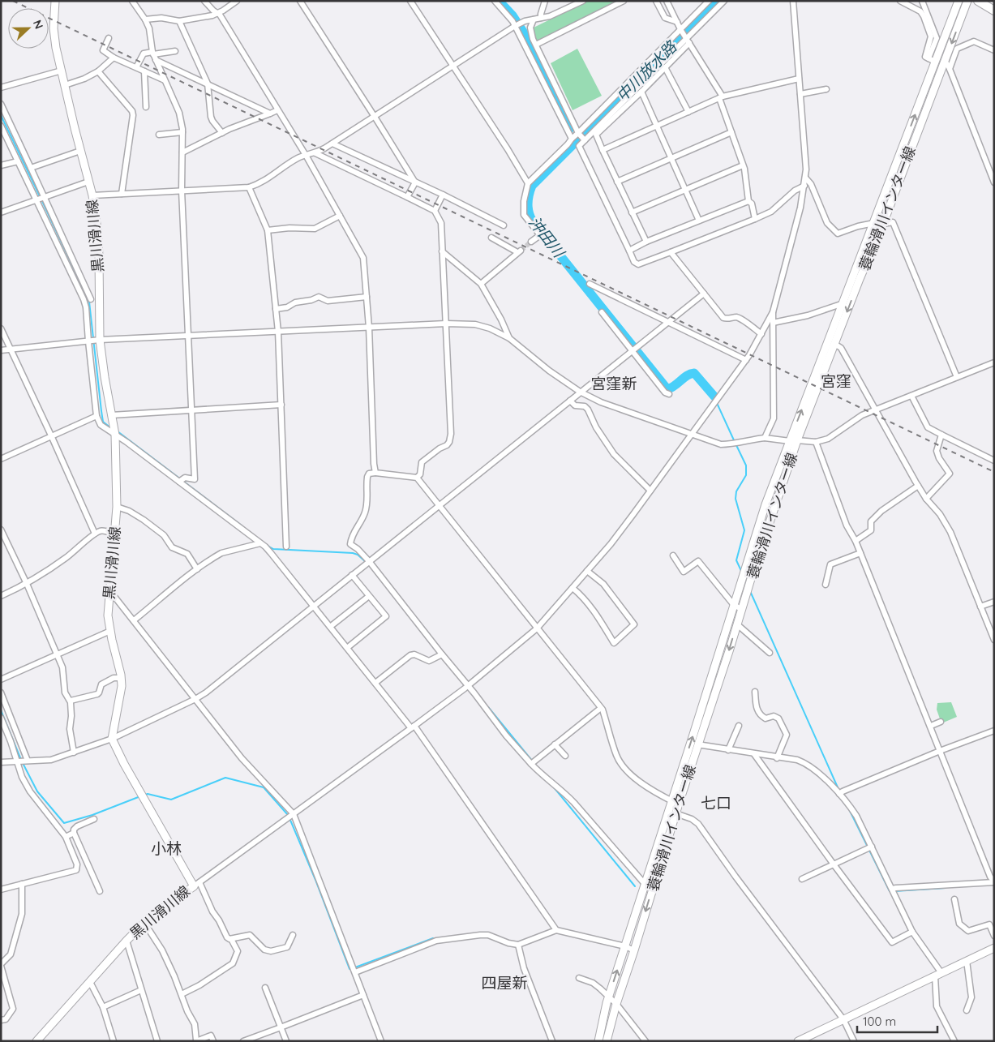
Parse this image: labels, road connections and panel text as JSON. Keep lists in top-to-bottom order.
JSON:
{
  "streets": {
    "main road": ["蓑輪滑川インター線", "黒川滑川線"]
  },
  "districts": [
    "宮窪",
    "宮窪新",
    "七口",
    "小林",
    "四屋新"
  ],
  "water": ["中川放水路", "沖田川"],
  "scale_bar": "100 m",
  "north": "right"
}
